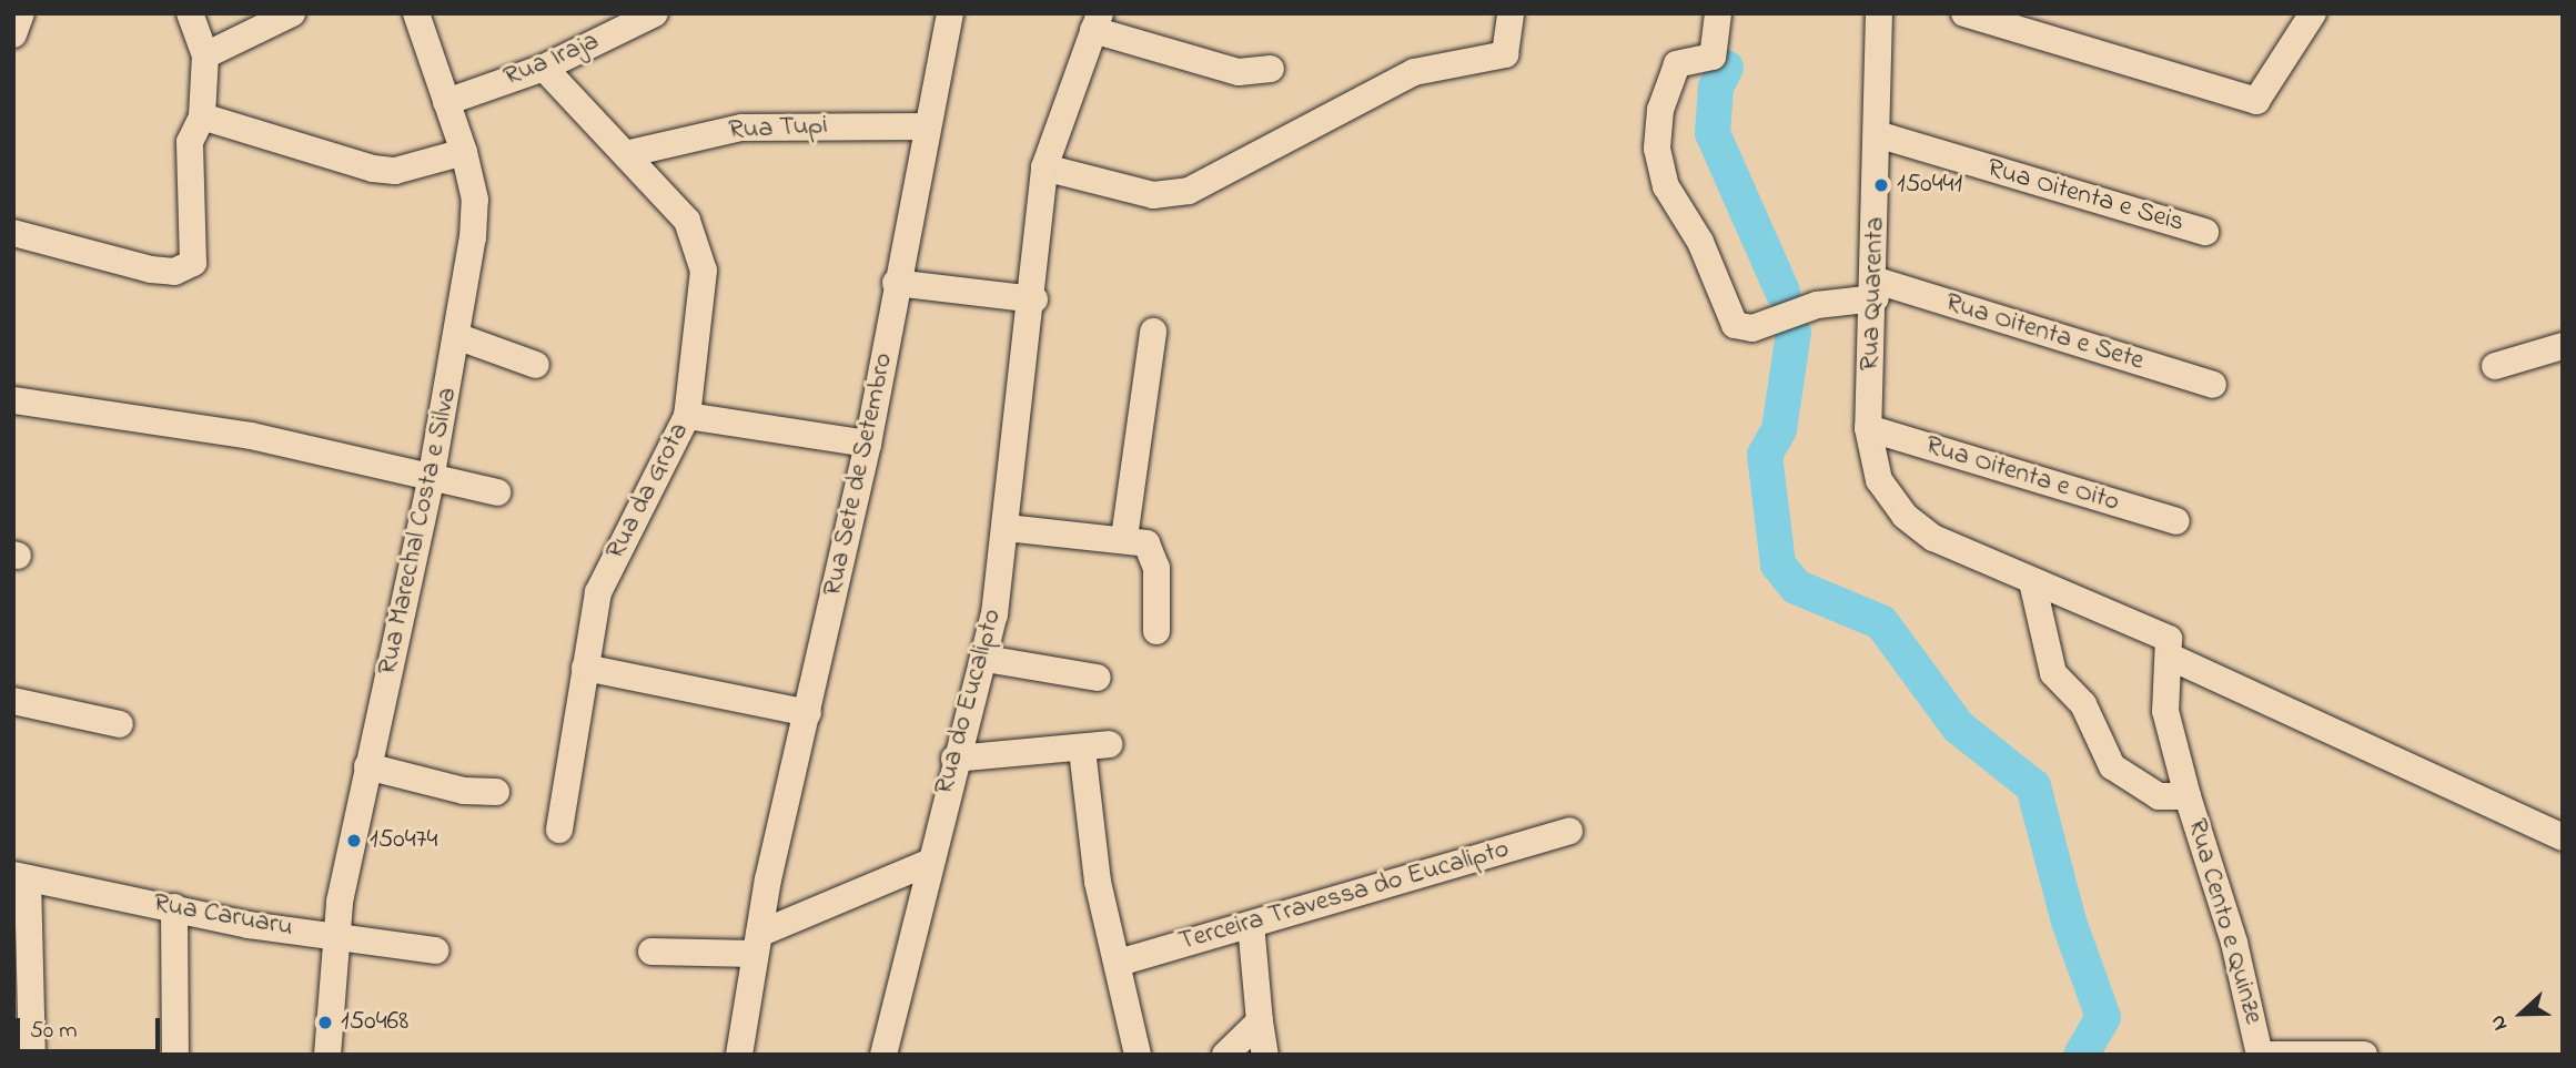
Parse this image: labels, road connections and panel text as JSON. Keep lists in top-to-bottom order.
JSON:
{
  "streets": {
    "street": [
      "Rua Iraja",
      "Rua Tupi",
      "Rua Oitenta e Seis",
      "Rua Quarenta",
      "Rua Oitenta e Sete",
      "Rua Sete de Setembro",
      "Rua Oitenta e Oito",
      "Rua da Grota",
      "Rua Marechal Costa e Silva",
      "Rua do Eucalipto",
      "Terceira Travessa do Eucalipto",
      "Rua Caruaru",
      "Rua Cento e Quinze"
    ]
  },
  "crossings": [
    ["Rua Iraja", "Rua da Grota"],
    ["Rua Iraja", "Rua Marechal Costa e Silva"],
    ["Rua Tupi", "Rua Sete de Setembro"],
    ["Rua Tupi", "Rua da Grota"],
    ["Rua Oitenta e Seis", "Rua Quarenta"],
    ["Rua Quarenta", "Rua Oitenta e Sete"],
    ["Rua Quarenta", "Rua Oitenta e Oito"],
    ["Rua Quarenta", "Rua Cento e Quinze"],
    ["Rua Marechal Costa e Silva", "Rua Caruaru"]
  ],
  "places": ["150441", "150474", "150468"],
  "scale_bar": "50 m",
  "north": "left"
}
